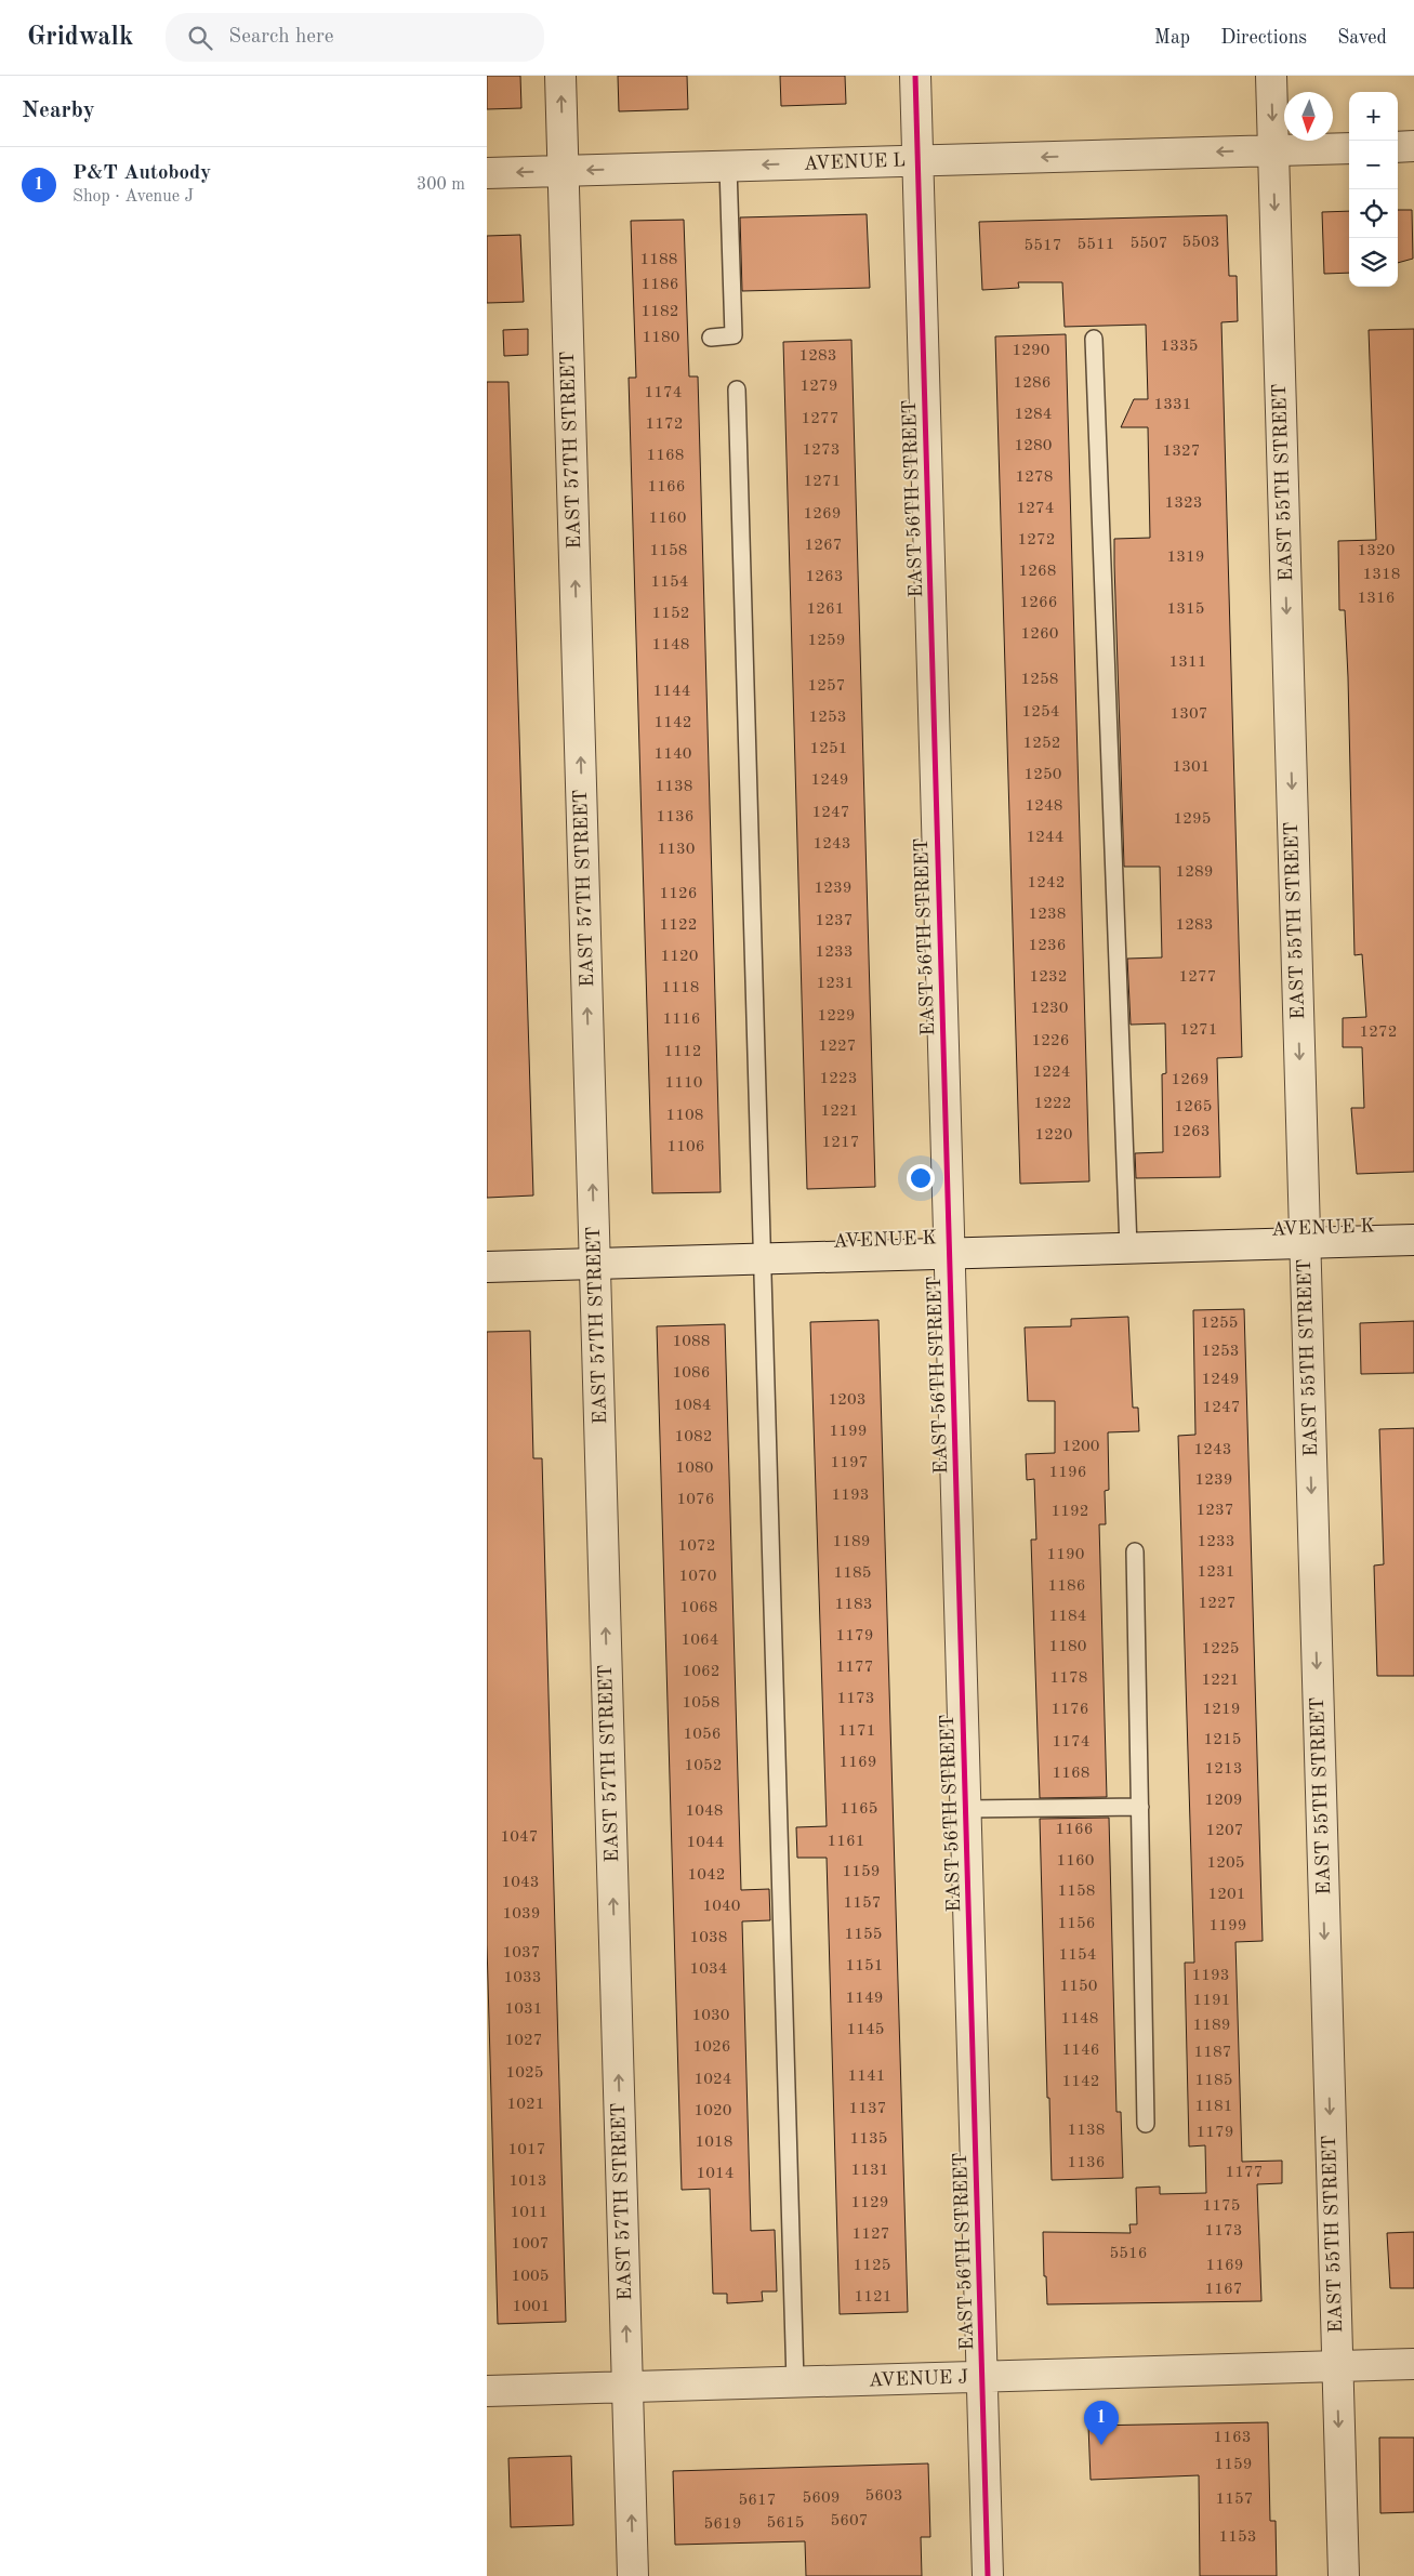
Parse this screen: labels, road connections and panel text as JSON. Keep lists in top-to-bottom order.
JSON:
{
  "streets": {
    "street": [
      "AVENUE L",
      "EAST 57TH STREET",
      "EAST 55TH STREET",
      "EAST 56TH STREET",
      "AVENUE K",
      "AVENUE J"
    ]
  },
  "crossings": [
    ["AVENUE L", "EAST 57TH STREET"],
    ["AVENUE L", "EAST 55TH STREET"],
    ["AVENUE L", "EAST 56TH STREET"],
    ["EAST 57TH STREET", "AVENUE K"],
    ["EAST 57TH STREET", "AVENUE J"],
    ["EAST 55TH STREET", "AVENUE K"],
    ["EAST 55TH STREET", "AVENUE J"],
    ["EAST 56TH STREET", "AVENUE K"],
    ["EAST 56TH STREET", "AVENUE J"]
  ],
  "one_way": ["AVENUE L", "EAST 57TH STREET", "EAST 55TH STREET"],
  "house_numbers": [
    "5503",
    "5507",
    "5511",
    "5517",
    "1188",
    "1186",
    "1182",
    "1180",
    "1335",
    "1290",
    "1283",
    "1286",
    "1279",
    "1174",
    "1331",
    "1284",
    "1277",
    "1172",
    "1280",
    "1273",
    "1327",
    "1168",
    "1278",
    "1271",
    "1166",
    "1323",
    "1274",
    "1269",
    "1160",
    "1272",
    "1267",
    "1158",
    "1320",
    "1319",
    "1268",
    "1318",
    "1263",
    "1154",
    "1316",
    "1266",
    "1261",
    "1315",
    "1152",
    "1260",
    "1259",
    "1148",
    "1311",
    "1258",
    "1257",
    "1144",
    "1254",
    "1307",
    "1253",
    "1142",
    "1252",
    "1251",
    "1140",
    "1301",
    "1250",
    "1249",
    "1138",
    "1248",
    "1247",
    "1136",
    "1295",
    "1244",
    "1243",
    "1130",
    "1289",
    "1242",
    "1239",
    "1126",
    "1238",
    "1237",
    "1122",
    "1283",
    "1236",
    "1233",
    "1120",
    "1232",
    "1277",
    "1231",
    "1118",
    "1230",
    "1229",
    "1116",
    "1271",
    "1272",
    "1226",
    "1227",
    "1112",
    "1224",
    "1223",
    "1269",
    "1110",
    "1222",
    "1265",
    "1221",
    "1108",
    "1263",
    "1220",
    "1217",
    "1106",
    "1255",
    "1088",
    "1253",
    "1086",
    "1249",
    "1203",
    "1084",
    "1247",
    "1199",
    "1082",
    "1200",
    "1243",
    "1197",
    "1080",
    "1196",
    "1239",
    "1193",
    "1076",
    "1237",
    "1192",
    "1189",
    "1233",
    "1072",
    "1190",
    "1231",
    "1185",
    "1070",
    "1186",
    "1227",
    "1183",
    "1068",
    "1184",
    "1179",
    "1064",
    "1180",
    "1225",
    "1177",
    "1062",
    "1178",
    "1221",
    "1173",
    "1058",
    "1176",
    "1219",
    "1171",
    "1056",
    "1215",
    "1174",
    "1169",
    "1052",
    "1213",
    "1168",
    "1209",
    "1165",
    "1048",
    "1166",
    "1207",
    "1047",
    "1161",
    "1044",
    "1160",
    "1205",
    "1159",
    "1042",
    "1043",
    "1158",
    "1201",
    "1157",
    "1040",
    "1039",
    "1156",
    "1199",
    "1155",
    "1038",
    "1037",
    "1154",
    "1151",
    "1034",
    "1193",
    "1033",
    "1150",
    "1149",
    "1191",
    "1031",
    "1030",
    "1148",
    "1189",
    "1145",
    "1027",
    "1026",
    "1146",
    "1187",
    "1025",
    "1141",
    "1024",
    "1185",
    "1142",
    "1021",
    "1181",
    "1137",
    "1020",
    "1138",
    "1179",
    "1135",
    "1018",
    "1017",
    "1136",
    "1131",
    "1177",
    "1014",
    "1013",
    "1129",
    "1175",
    "1011",
    "1173",
    "1127",
    "1007",
    "5516",
    "1125",
    "1169",
    "1005",
    "1167",
    "1121",
    "1001",
    "1163",
    "1159",
    "5603",
    "5609",
    "1157",
    "5617",
    "5607",
    "5615",
    "5619",
    "1153"
  ],
  "north": "bottom",
  "page": {
    "header": "Gridwalk",
    "search": "Search here",
    "nav": ["Map", "Directions", "Saved"],
    "heading": "Nearby",
    "map_buttons": ["+", "−"],
    "list": [
      {
        "mark": "1",
        "name": "P&T Autobody",
        "note": "Shop · Avenue J",
        "value": "300 m"
      }
    ],
    "pins": "1"
  }
}
